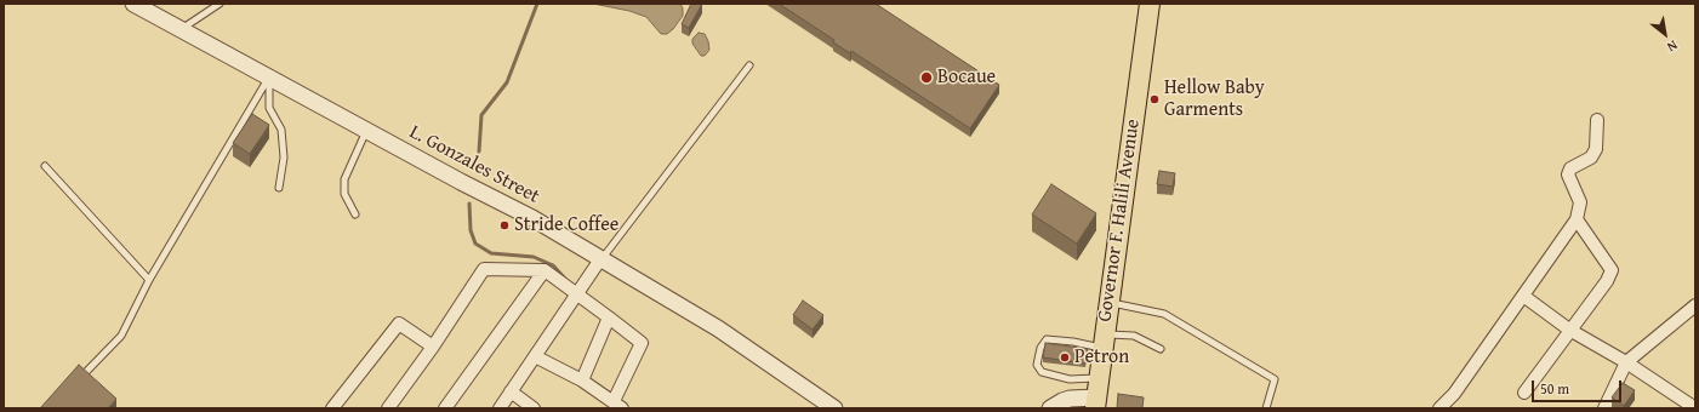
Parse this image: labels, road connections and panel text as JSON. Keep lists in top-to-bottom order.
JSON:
{
  "streets": {
    "main road": ["Governor F. Halili Avenue"],
    "street": ["L. Gonzales Street"]
  },
  "places": [
    "Bocaue",
    "Hellow Baby Garments",
    "Stride Coffee",
    "Petron"
  ],
  "scale_bar": "50 m",
  "north": "bottom right"
}
